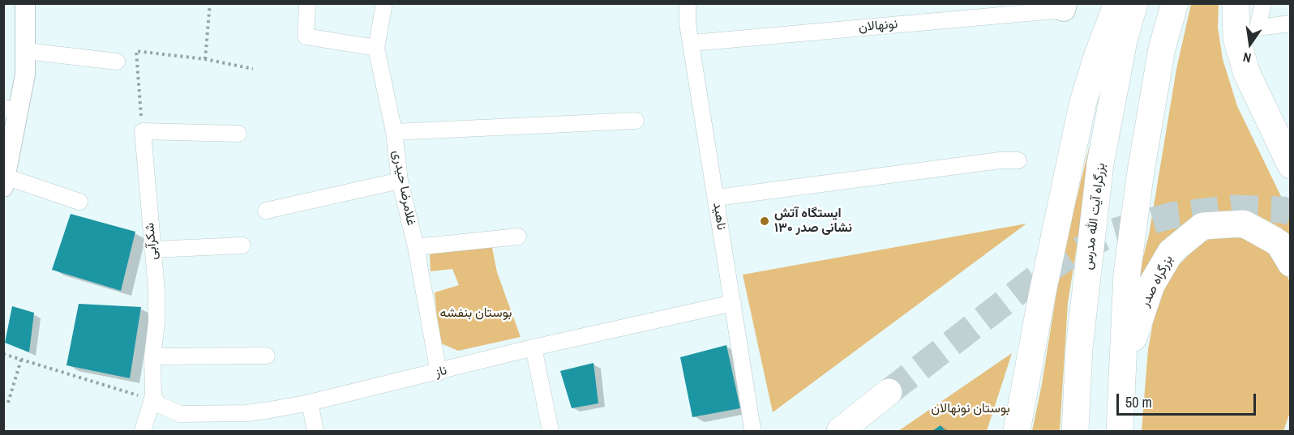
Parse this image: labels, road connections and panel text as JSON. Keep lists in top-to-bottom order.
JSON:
{
  "streets": {
    "highway": ["بزرگراه آیت الله مدرس", "بزرگراه صدر"],
    "street": [
      "نونهالان",
      "غلامرضا حیدری",
      "ناهید",
      "شکرآبی",
      "ناز"
    ]
  },
  "crossings": [
    ["نونهالان", "ناهید"],
    ["غلامرضا حیدری", "ناز"],
    ["ناهید", "ناز"],
    ["شکرآبی", "ناز"]
  ],
  "parks": ["بوستان بنفشه", "بوستان نونهالان"],
  "places": ["ایستگاه آتش نشانی صدر ۱۳۰"],
  "scale_bar": "50 m",
  "north": "bottom"
}
